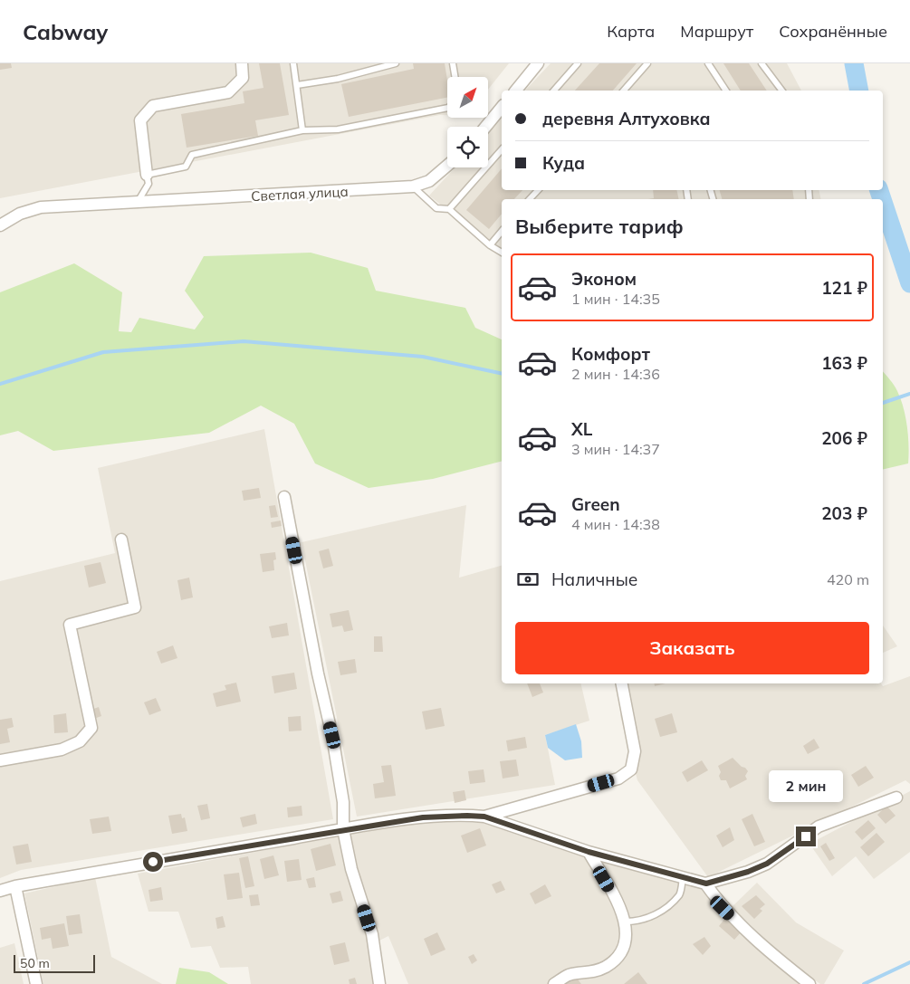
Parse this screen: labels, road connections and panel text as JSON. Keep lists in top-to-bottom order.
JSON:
{
  "streets": {
    "street": ["Светлая улица"]
  },
  "scale_bar": "50 m",
  "north": "top right",
  "page": {
    "header": "Cabway",
    "nav": ["Карта", "Маршрут", "Сохранённые"],
    "banner": ["деревня Алтуховка", "Куда"],
    "heading": "Выберите тариф",
    "list": [
      {
        "name": "Эконом",
        "note": "1 мин · 14:35",
        "value": "121 ₽"
      },
      {
        "name": "Комфорт",
        "note": "2 мин · 14:36",
        "value": "163 ₽"
      },
      {
        "name": "XL",
        "note": "3 мин · 14:37",
        "value": "206 ₽"
      },
      {
        "name": "Green",
        "note": "4 мин · 14:38",
        "value": "203 ₽"
      }
    ],
    "pay": ["Наличные", "420 m"],
    "buttons": "Заказать",
    "bubble": "2 мин",
    "scale": "50 m"
  }
}
